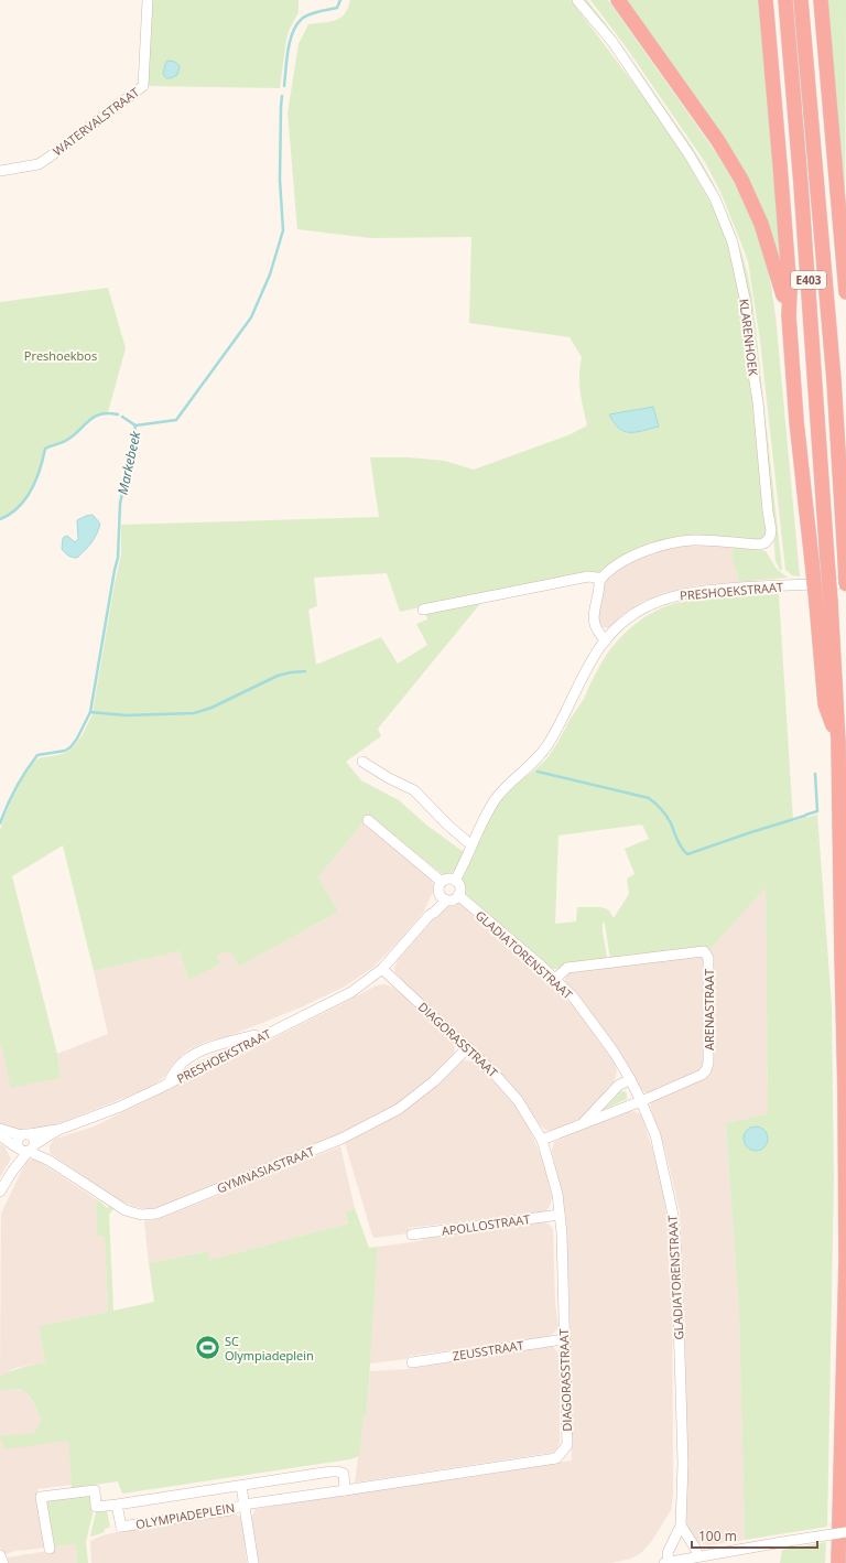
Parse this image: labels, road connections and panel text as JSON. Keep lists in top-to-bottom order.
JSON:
{
  "streets": {
    "highway": ["E403"],
    "street": [
      "WATERVALSTRAAT",
      "KLARENHOEK",
      "PRESHOEKSTRAAT",
      "GLADIATORENSTRAAT",
      "ARENASTRAAT",
      "DIAGORASSTRAAT",
      "GYMNASIASTRAAT",
      "APOLLOSTRAAT",
      "ZEUSSTRAAT",
      "OLYMPIADEPLEIN"
    ]
  },
  "crossings": [
    ["E403", "PRESHOEKSTRAAT"],
    ["PRESHOEKSTRAAT", "GLADIATORENSTRAAT"],
    ["PRESHOEKSTRAAT", "DIAGORASSTRAAT"],
    ["PRESHOEKSTRAAT", "GYMNASIASTRAAT"],
    ["GLADIATORENSTRAAT", "ARENASTRAAT"],
    ["DIAGORASSTRAAT", "GYMNASIASTRAAT"],
    ["DIAGORASSTRAAT", "APOLLOSTRAAT"],
    ["DIAGORASSTRAAT", "ZEUSSTRAAT"],
    ["DIAGORASSTRAAT", "OLYMPIADEPLEIN"]
  ],
  "water": ["Markebeek"],
  "parks": ["Preshoekbos"],
  "places": {
    "sports": ["SC Olympiadeplein"]
  },
  "scale_bar": "100 m"
}
